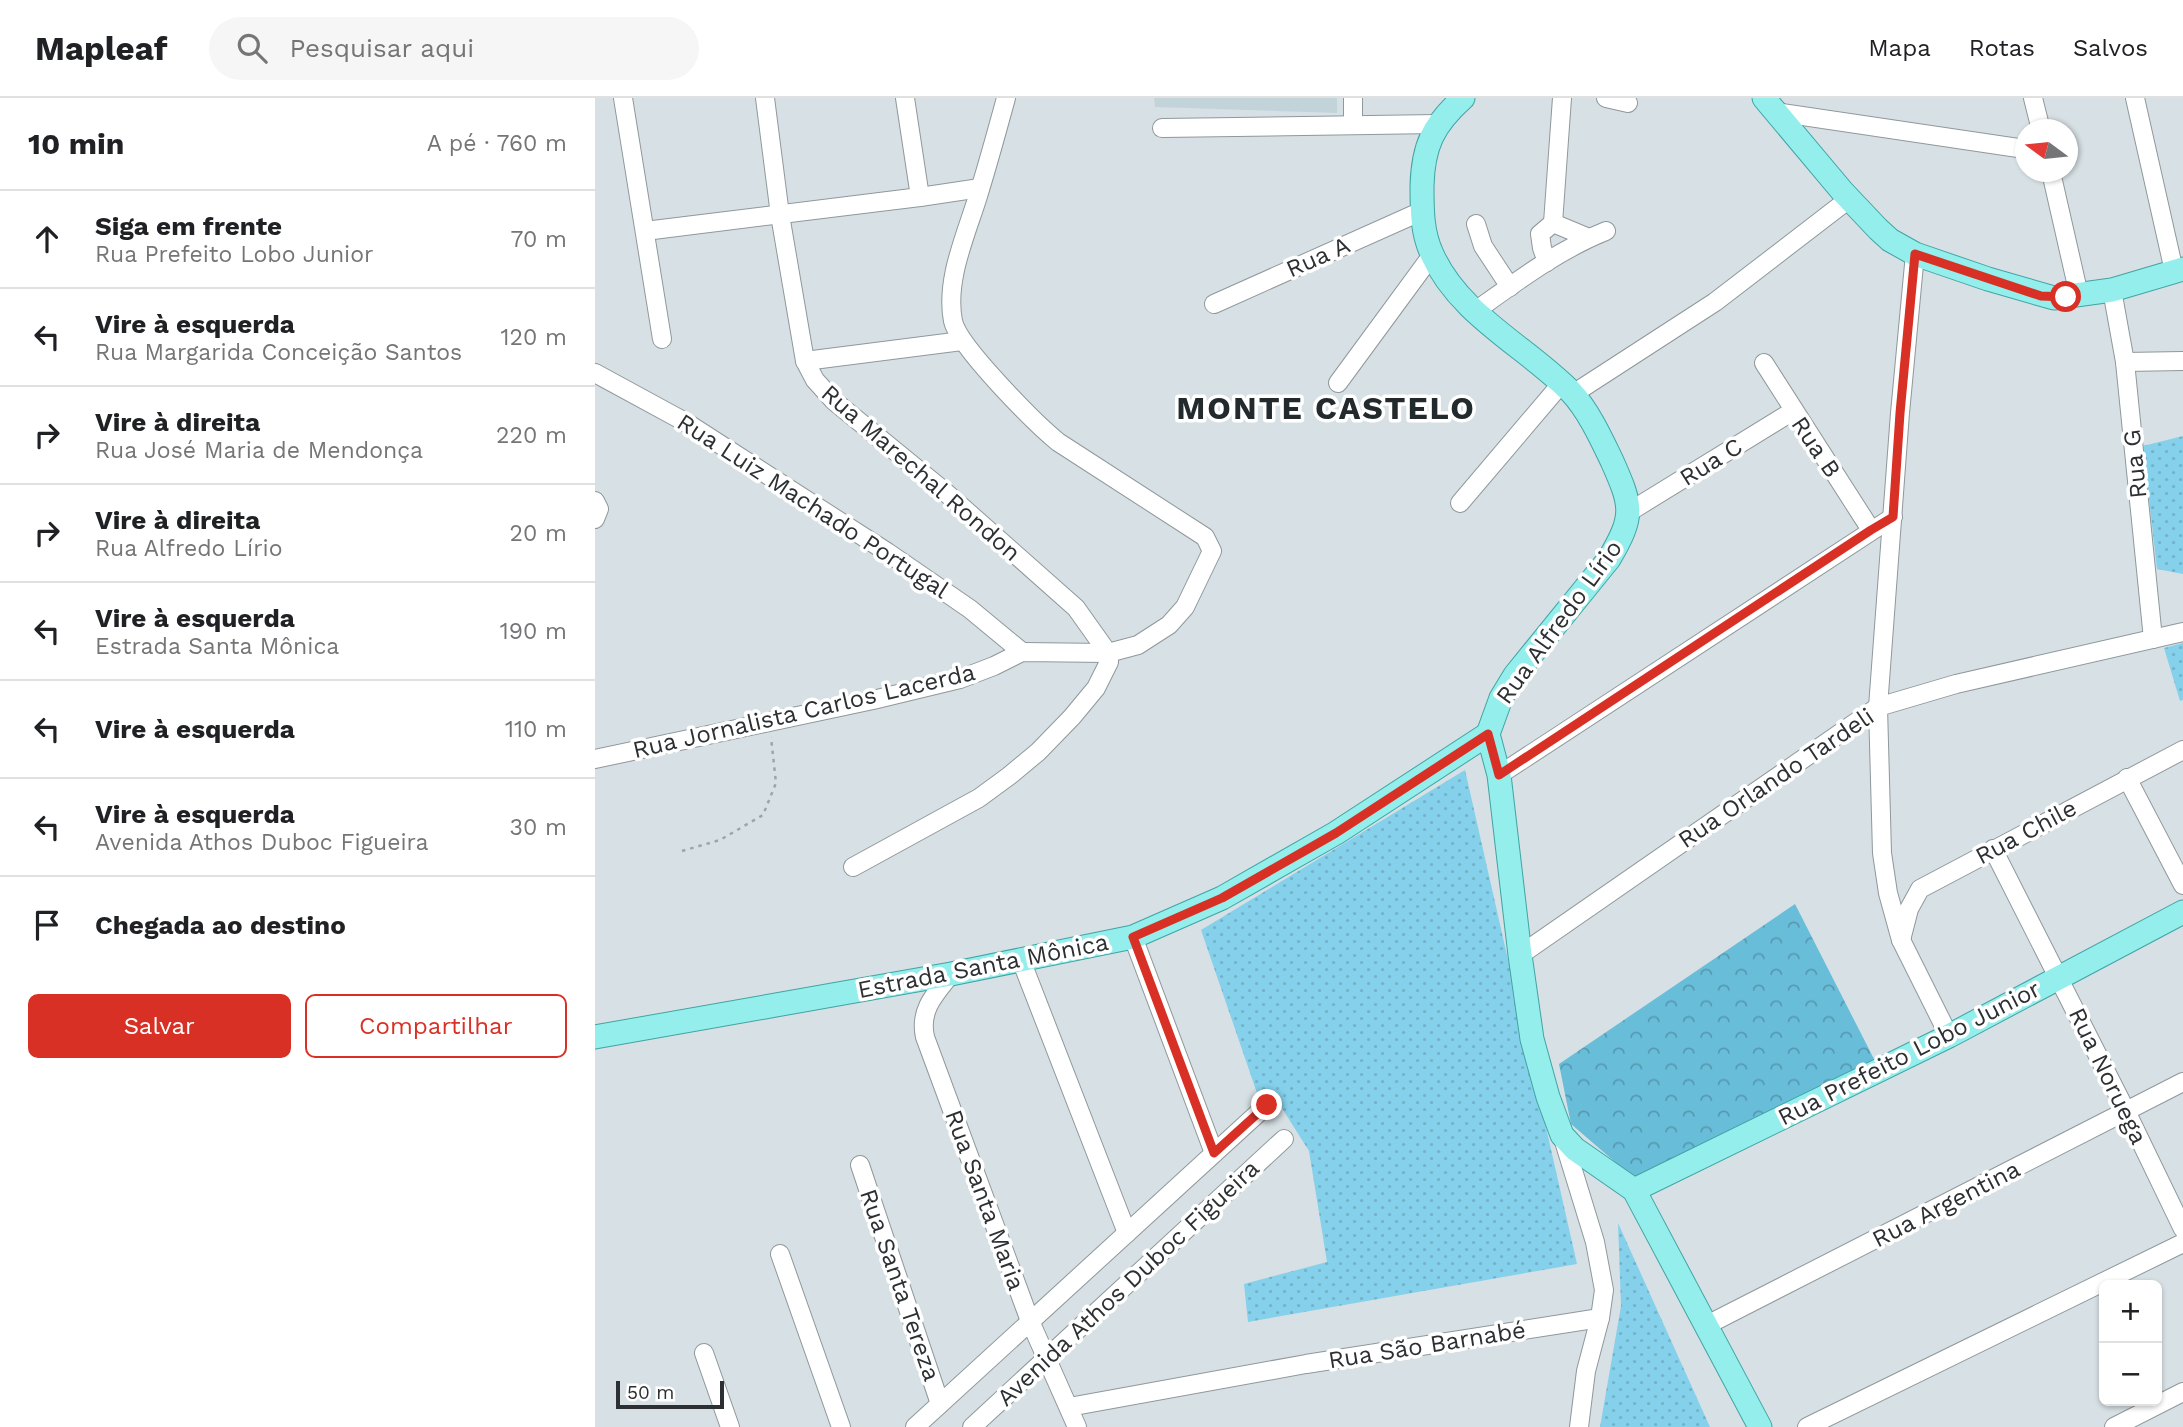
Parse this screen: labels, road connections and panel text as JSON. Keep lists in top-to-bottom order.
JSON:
{
  "streets": {
    "main road": ["Rua Alfredo Lírio", "Estrada Santa Mônica", "Rua Prefeito Lobo Junior"],
    "street": [
      "Rua A",
      "Rua B",
      "Rua C",
      "Rua G",
      "Rua Marechal Rondon",
      "Rua Luiz Machado Portugal",
      "Rua Jornalista Carlos Lacerda",
      "Rua Orlando Tardeli",
      "Rua Chile",
      "Rua Noruega",
      "Rua Santa Maria",
      "Rua Argentina",
      "Avenida Athos Duboc Figueira",
      "Rua Santa Tereza",
      "Rua São Barnabé"
    ]
  },
  "crossings": [
    ["Rua A", "Rua Alfredo Lírio"],
    ["Rua B", "Rua C"],
    ["Rua C", "Rua Alfredo Lírio"],
    ["Rua G", "Rua Orlando Tardeli"],
    ["Rua Marechal Rondon", "Rua Jornalista Carlos Lacerda"],
    ["Rua Luiz Machado Portugal", "Rua Jornalista Carlos Lacerda"],
    ["Rua Alfredo Lírio", "Rua Orlando Tardeli"],
    ["Rua Alfredo Lírio", "Estrada Santa Mônica"],
    ["Rua Alfredo Lírio", "Rua Prefeito Lobo Junior"],
    ["Rua Chile", "Rua Noruega"],
    ["Estrada Santa Mônica", "Rua Santa Maria"],
    ["Rua Prefeito Lobo Junior", "Rua Noruega"],
    ["Rua Noruega", "Rua Argentina"],
    ["Rua Santa Maria", "Avenida Athos Duboc Figueira"],
    ["Rua Santa Maria", "Rua São Barnabé"],
    ["Avenida Athos Duboc Figueira", "Rua Santa Tereza"]
  ],
  "districts": ["MONTE CASTELO"],
  "scale_bar": "50 m",
  "north": "left",
  "page": {
    "header": "Mapleaf",
    "search": "Pesquisar aqui",
    "nav": ["Mapa", "Rotas", "Salvos"],
    "heading": ["10 min", "A pé · 760 m"],
    "list": [
      ["Siga em frente", "Rua Prefeito Lobo Junior", "70 m"],
      ["Vire à esquerda", "Rua Margarida Conceição Santos", "120 m"],
      ["Vire à direita", "Rua José Maria de Mendonça", "220 m"],
      ["Vire à direita", "Rua Alfredo Lírio", "20 m"],
      ["Vire à esquerda", "Estrada Santa Mônica", "190 m"],
      ["Vire à esquerda", "110 m"],
      ["Vire à esquerda", "Avenida Athos Duboc Figueira", "30 m"],
      "Chegada ao destino"
    ],
    "buttons": ["Salvar", "Compartilhar"],
    "map_buttons": ["+", "−"],
    "scale": "50 m"
  }
}
